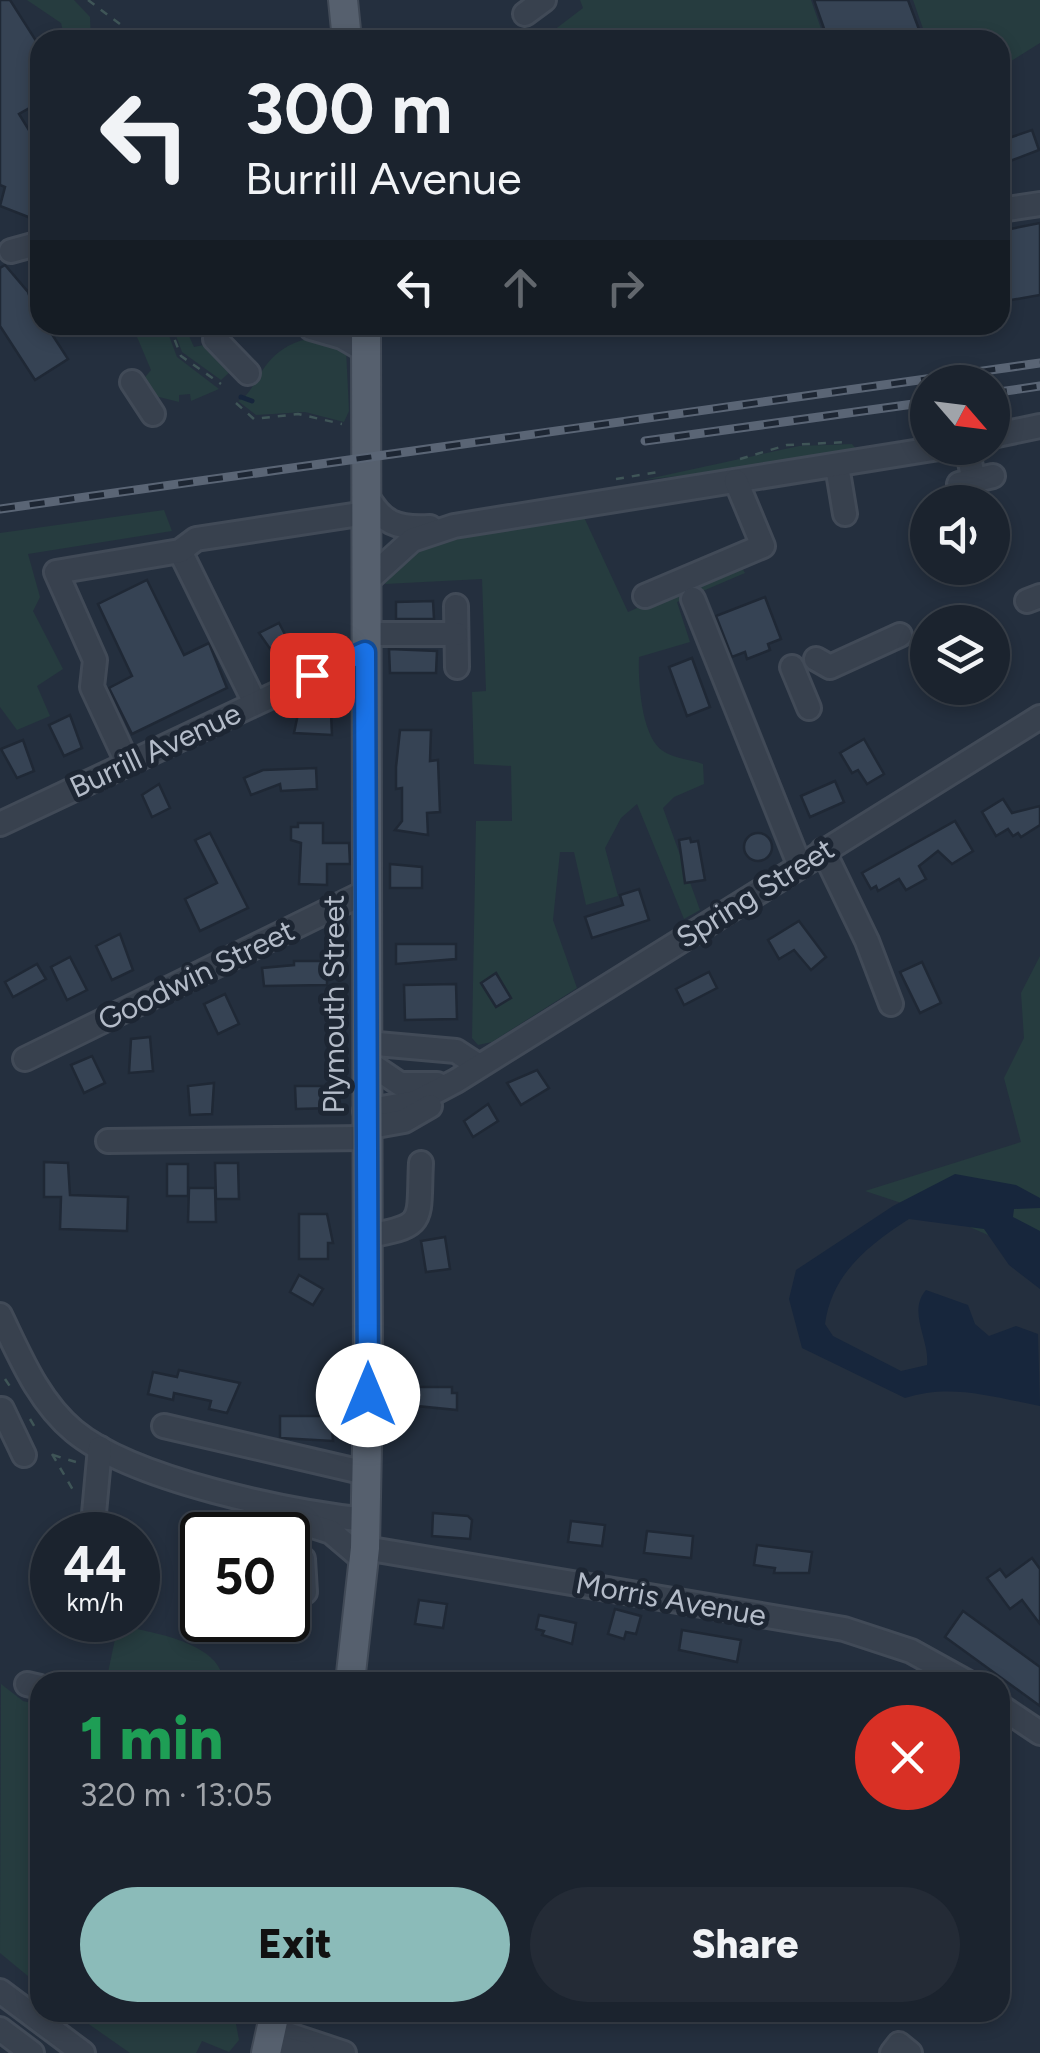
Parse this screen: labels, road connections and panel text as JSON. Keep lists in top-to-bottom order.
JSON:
{
  "streets": {
    "main road": ["Plymouth Street"],
    "street": [
      "Burrill Avenue",
      "Spring Street",
      "Goodwin Street",
      "Morris Avenue"
    ]
  },
  "crossings": [
    ["Burrill Avenue", "Plymouth Street"],
    ["Spring Street", "Plymouth Street"],
    ["Goodwin Street", "Plymouth Street"],
    ["Plymouth Street", "Morris Avenue"]
  ],
  "north": "bottom right",
  "page": {
    "turn": ["300 m", "Burrill Avenue"],
    "speed": "44 km/h",
    "limit": "50",
    "heading": ["1 min", "320 m · 13:05"],
    "buttons": ["Exit", "Share"]
  }
}
